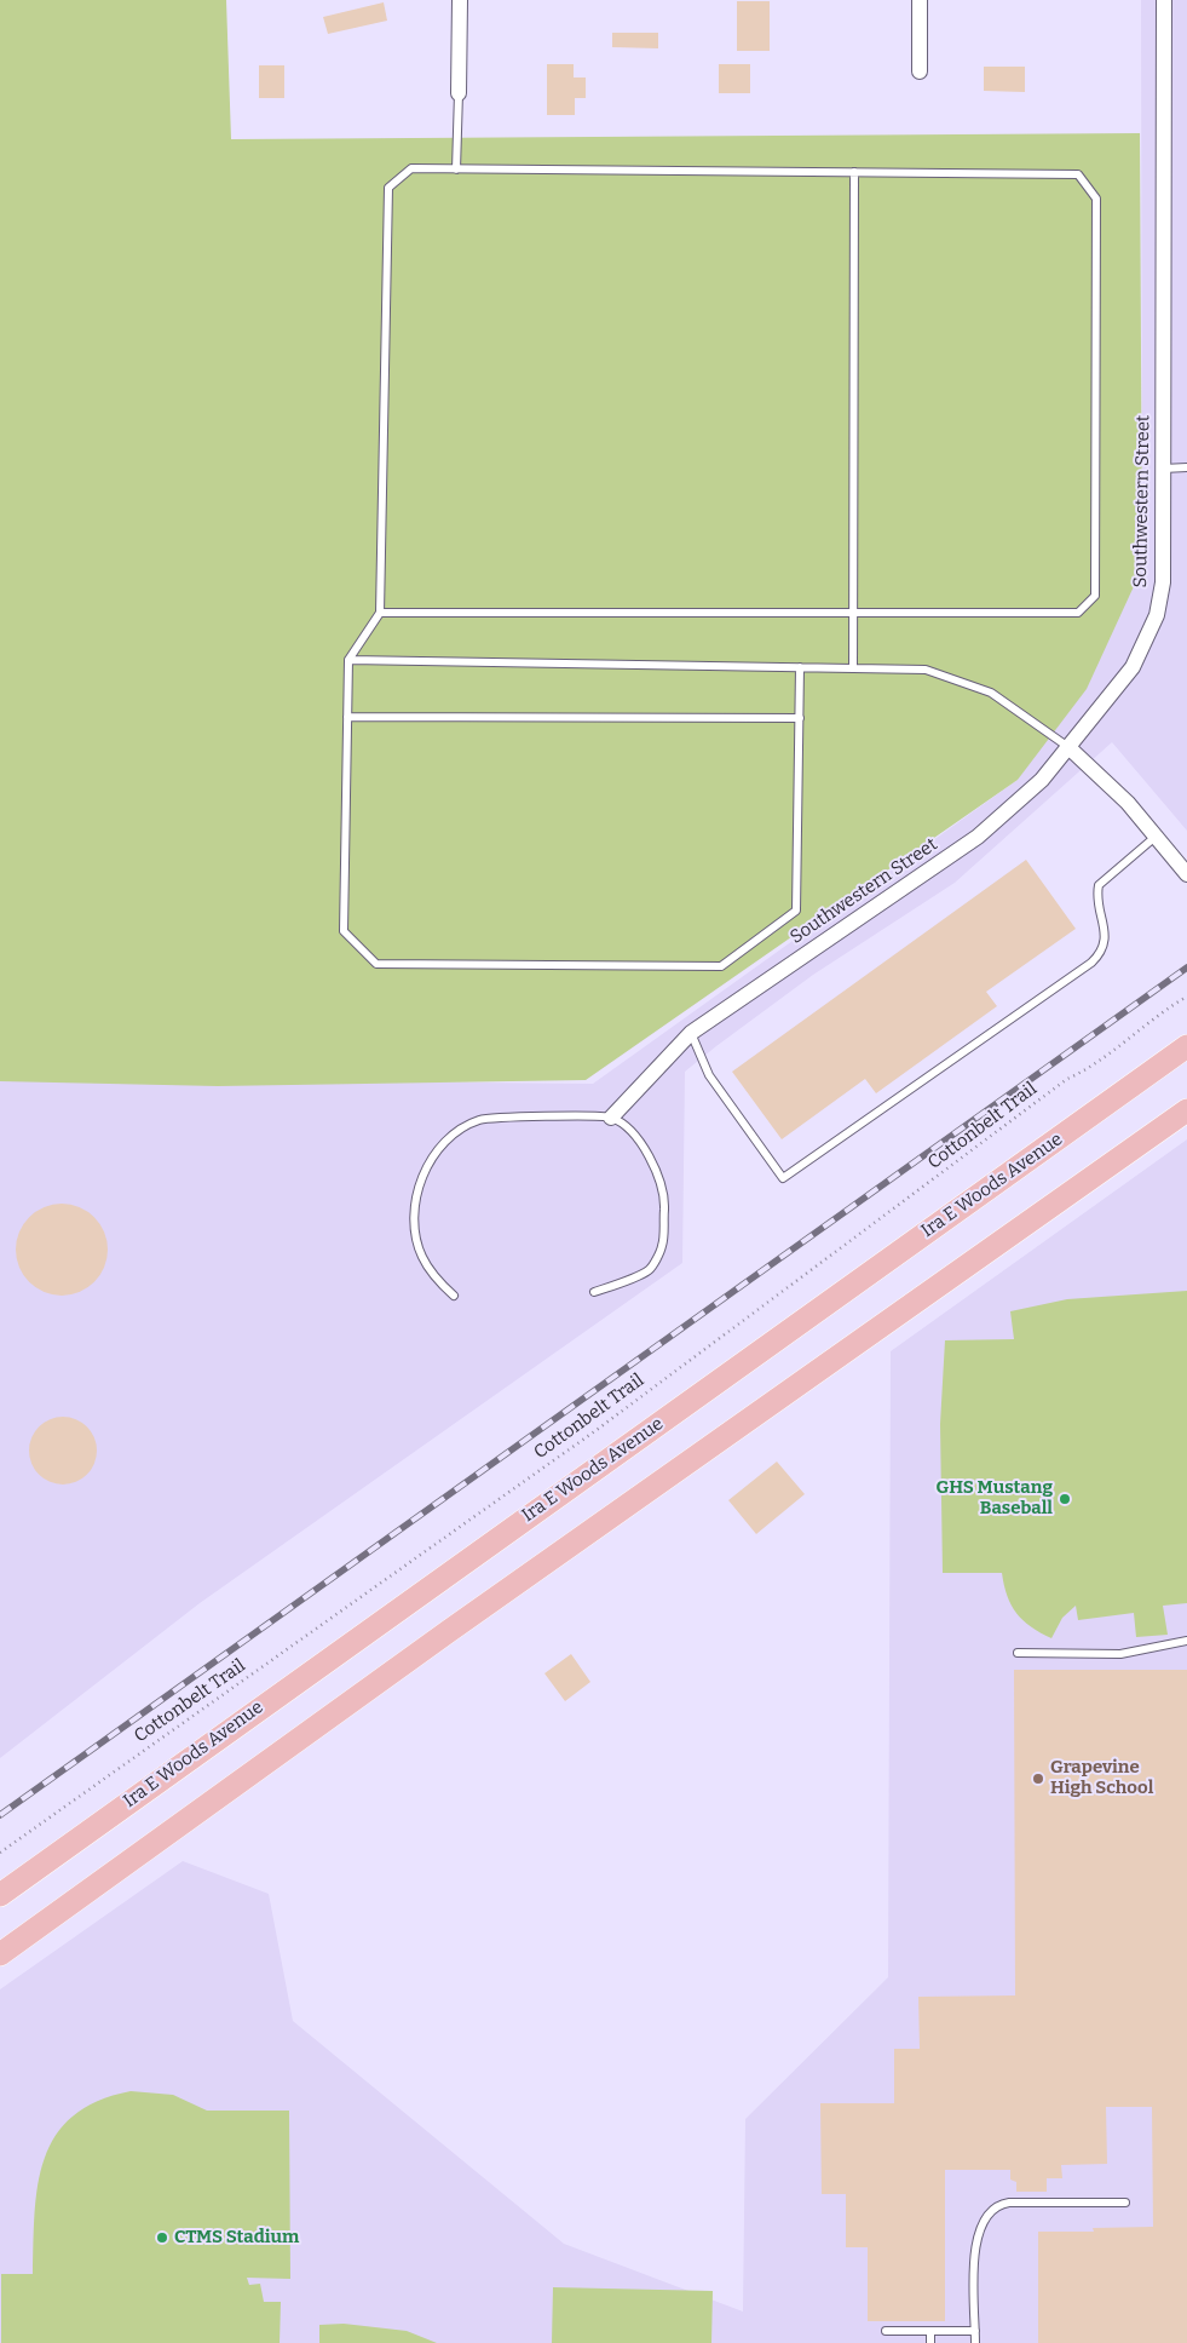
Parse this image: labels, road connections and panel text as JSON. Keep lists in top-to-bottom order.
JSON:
{
  "streets": {
    "main road": ["Ira E Woods Avenue"],
    "street": ["Southwestern Street"],
    "path": ["Cottonbelt Trail"]
  },
  "places": ["GHS Mustang Baseball", "Grapevine High School", "CTMS Stadium"]
}
